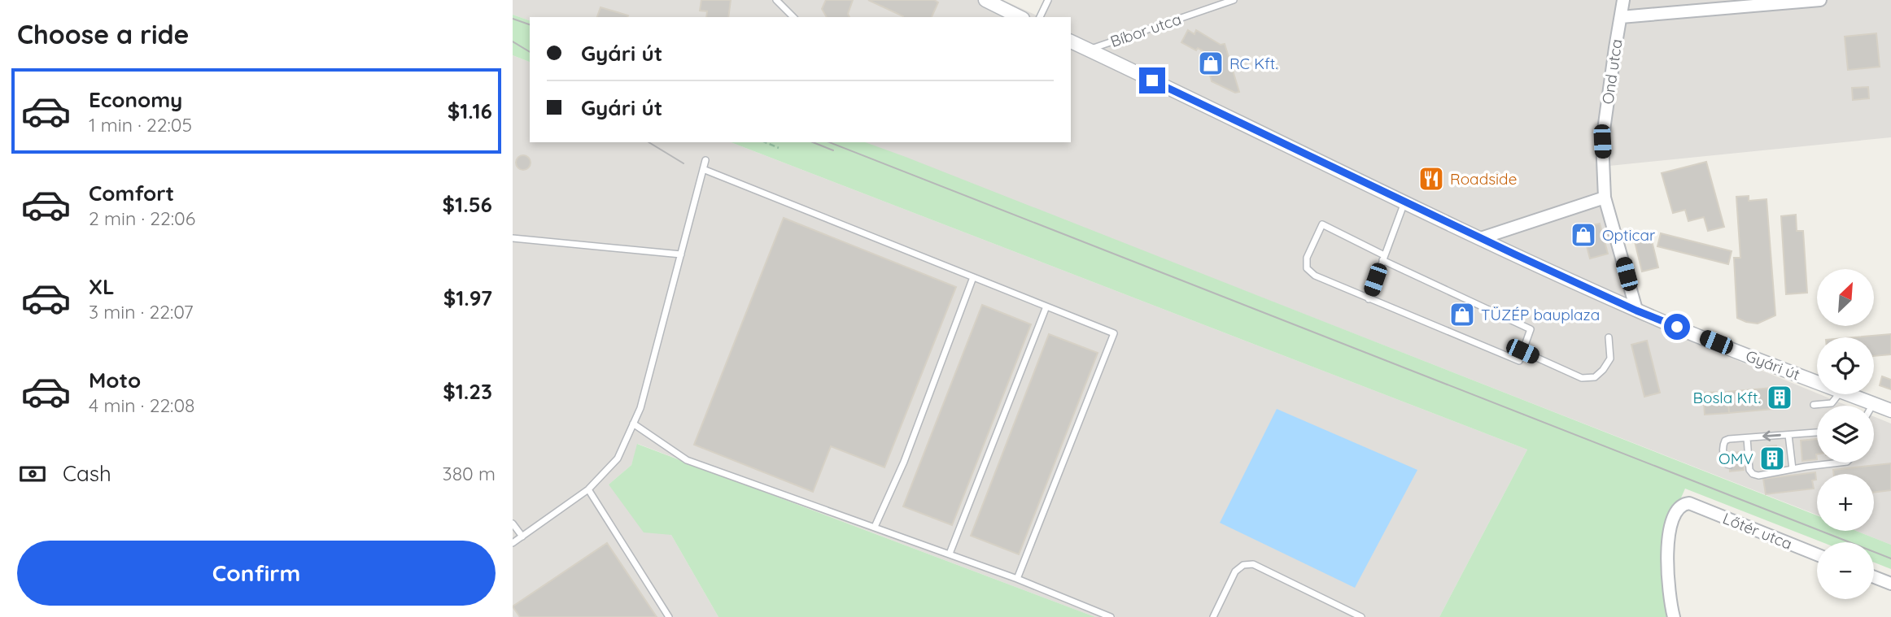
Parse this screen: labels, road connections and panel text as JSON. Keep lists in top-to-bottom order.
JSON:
{
  "streets": {
    "street": ["Ond utca", "Gyári út", "Lőtér utca"],
    "lane": ["Bíbor utca"]
  },
  "crossings": [
    ["Bíbor utca", "Gyári út"],
    ["Ond utca", "Gyári út"]
  ],
  "places": {
    "shop": ["RC Kft.", "Opticar", "TÜZÉP bauplaza"],
    "restaurant": ["Roadside"],
    "building": ["Bosla Kft.", "OMV"]
  },
  "north": "top right",
  "page": {
    "heading": "Choose a ride",
    "banner": ["Gyári út", "Gyári út"],
    "list": [
      {
        "name": "Economy",
        "note": "1 min · 22:05",
        "value": "$1.16"
      },
      {
        "name": "Comfort",
        "note": "2 min · 22:06",
        "value": "$1.56"
      },
      {
        "name": "XL",
        "note": "3 min · 22:07",
        "value": "$1.97"
      },
      {
        "name": "Moto",
        "note": "4 min · 22:08",
        "value": "$1.23"
      }
    ],
    "map_buttons": ["+", "−"],
    "pay": ["Cash", "380 m"],
    "buttons": "Confirm"
  }
}
